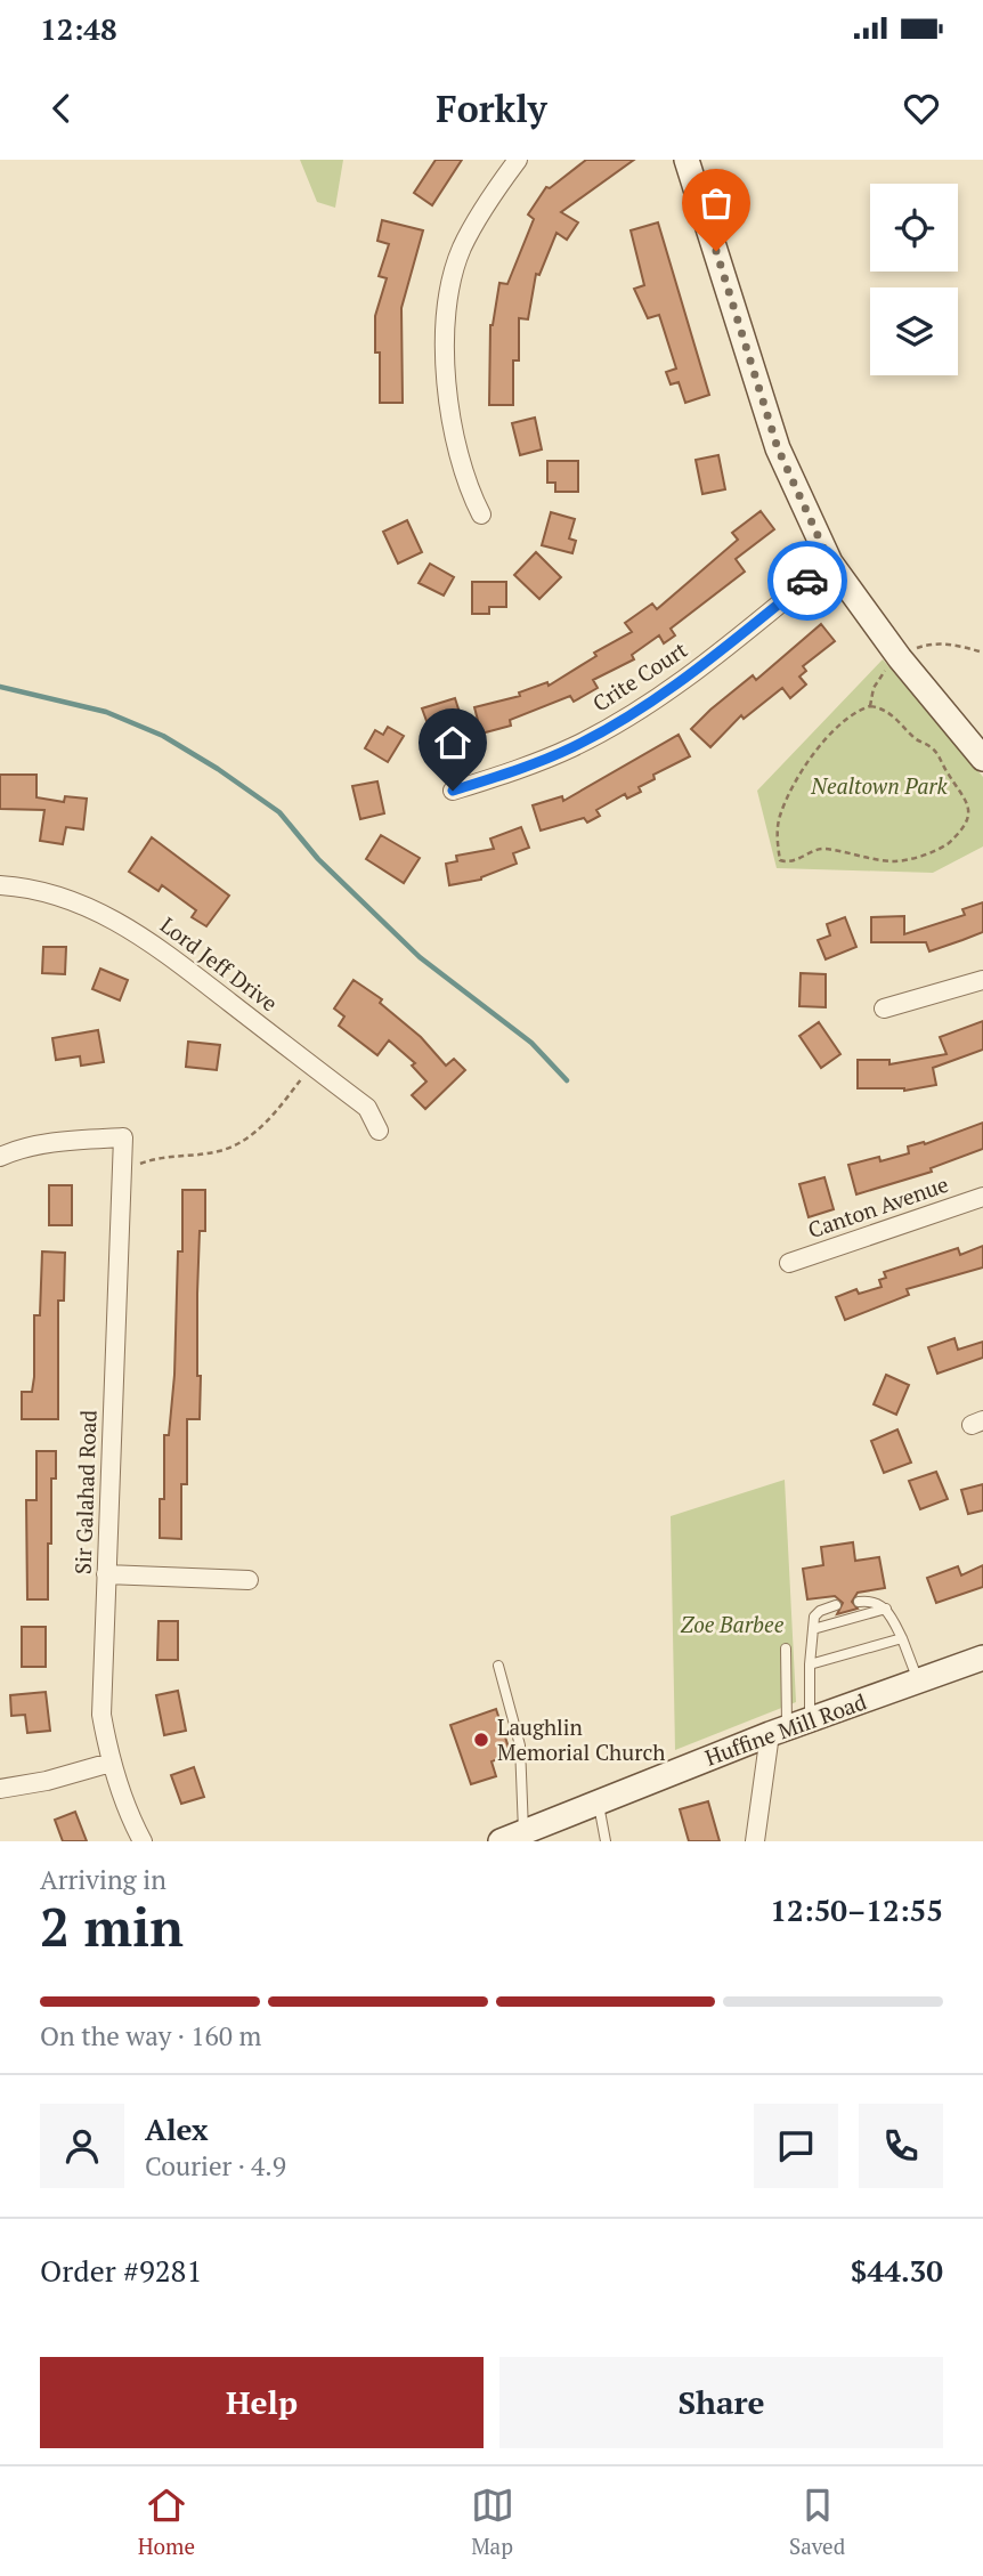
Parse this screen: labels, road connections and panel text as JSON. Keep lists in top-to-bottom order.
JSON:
{
  "streets": {
    "street": [
      "Crite Court",
      "Lord Jeff Drive",
      "Canton Avenue",
      "Sir Galahad Road",
      "Huffine Mill Road"
    ]
  },
  "parks": ["Nealtown Park", "Zoe Barbee"],
  "places": ["Laughlin Memorial Church"],
  "page": {
    "status": "12:48",
    "header": "Forkly",
    "heading": ["2 min", "Arriving in", "12:50–12:55"],
    "panel": [
      "Alex",
      "Courier · 4.9",
      "Order #9281",
      "$44.30"
    ],
    "bar": "On the way · 160 m",
    "buttons": ["Help", "Share"],
    "tabs": ["Home", "Map", "Saved"]
  }
}
